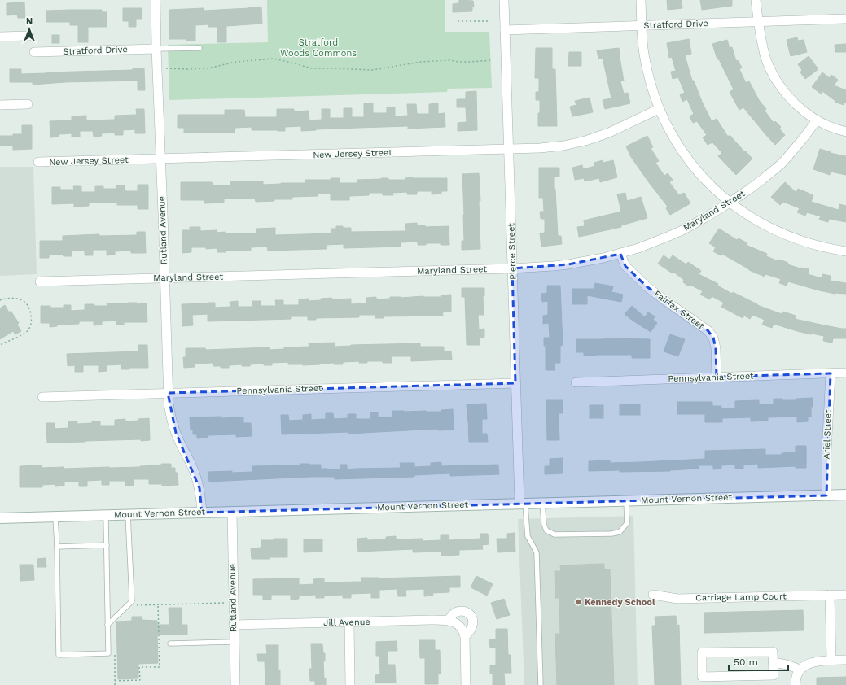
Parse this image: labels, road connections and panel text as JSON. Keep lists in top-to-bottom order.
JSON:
{
  "streets": {
    "street": [
      "Stratford Drive",
      "New Jersey Street",
      "Maryland Street",
      "Rutland Avenue",
      "Pierce Street",
      "Fairfax Street",
      "Pennsylvania Street",
      "Ariel Street",
      "Mount Vernon Street",
      "Carriage Lamp Court",
      "Jill Avenue"
    ]
  },
  "crossings": [
    ["Stratford Drive", "Rutland Avenue"],
    ["Stratford Drive", "Pierce Street"],
    ["New Jersey Street", "Rutland Avenue"],
    ["New Jersey Street", "Pierce Street"],
    ["Maryland Street", "Rutland Avenue"],
    ["Maryland Street", "Pierce Street"],
    ["Maryland Street", "Fairfax Street"],
    ["Rutland Avenue", "Pennsylvania Street"],
    ["Rutland Avenue", "Mount Vernon Street"],
    ["Rutland Avenue", "Jill Avenue"],
    ["Pierce Street", "Pennsylvania Street"],
    ["Pierce Street", "Mount Vernon Street"],
    ["Fairfax Street", "Pennsylvania Street"],
    ["Pennsylvania Street", "Ariel Street"],
    ["Ariel Street", "Mount Vernon Street"]
  ],
  "parks": ["Stratford Woods Commons"],
  "places": ["Kennedy School"],
  "scale_bar": "50 m",
  "north": "top"
}
